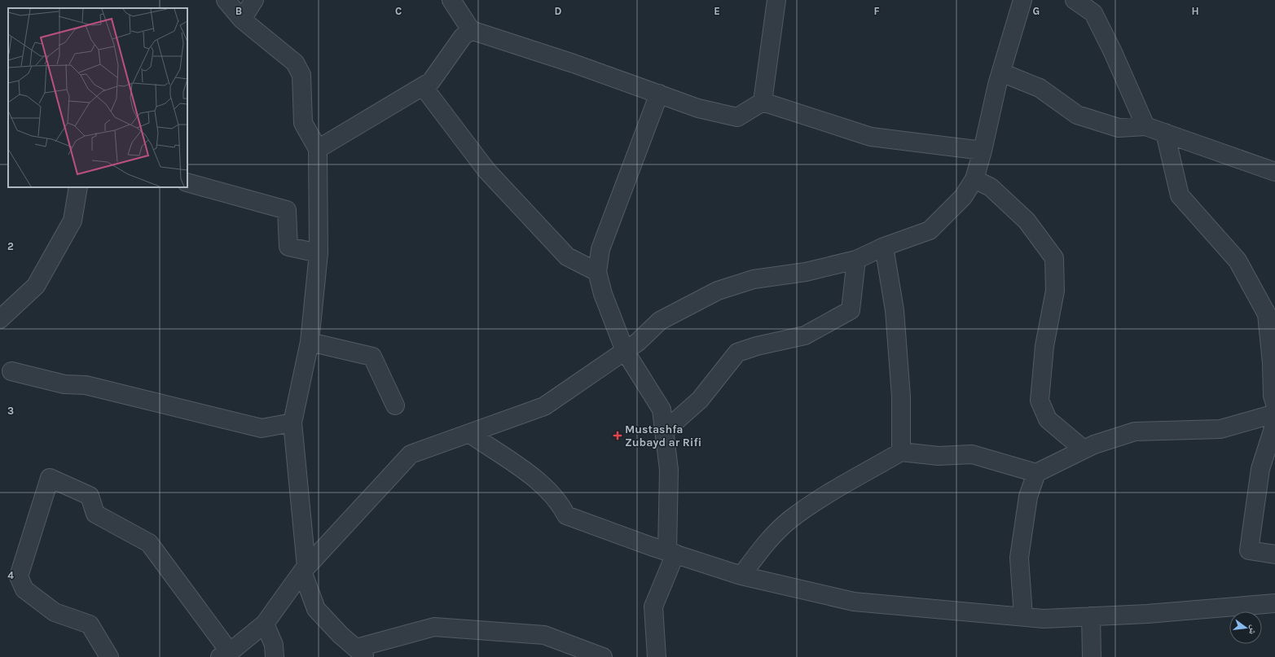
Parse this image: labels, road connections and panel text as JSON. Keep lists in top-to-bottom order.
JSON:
{
  "places": {
    "health": ["Mustashfa Zubayd ar Rifi"]
  },
  "north": "right",
  "grid": {
    "columns": [
      "B",
      "C",
      "D",
      "E",
      "F",
      "G",
      "H"
    ],
    "rows": ["2", "3", "4"]
  }
}
